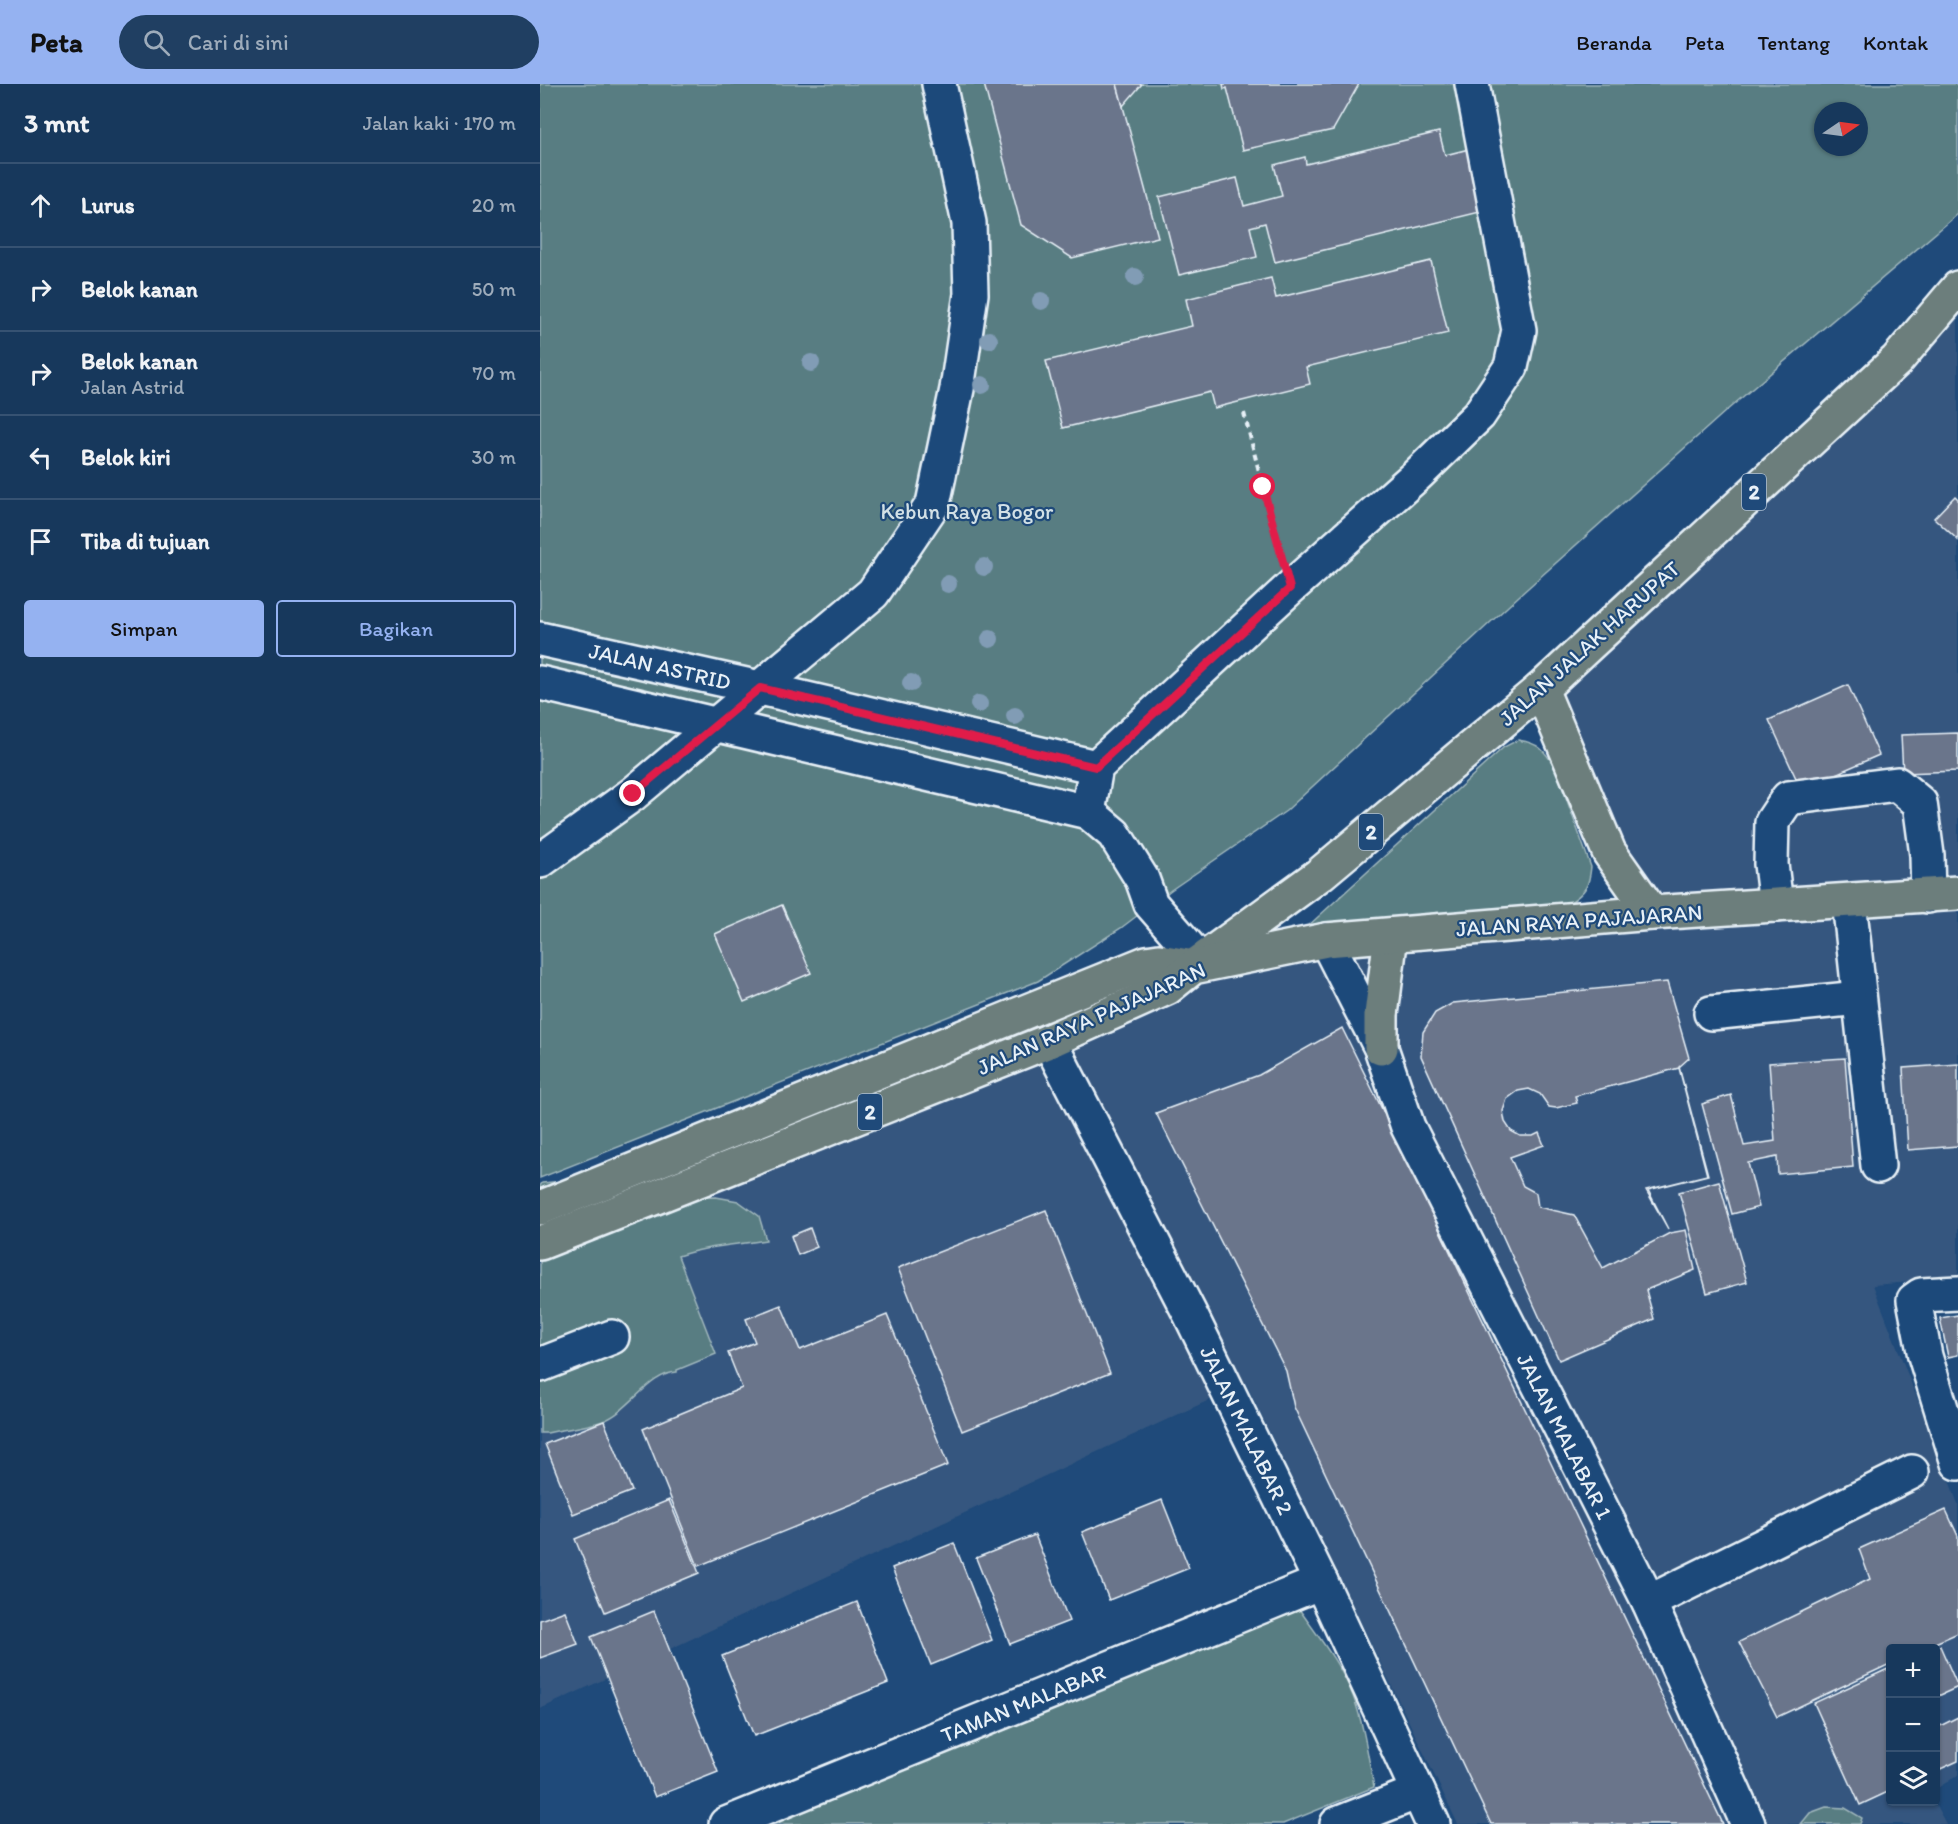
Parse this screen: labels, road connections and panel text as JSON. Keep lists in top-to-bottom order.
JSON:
{
  "streets": {
    "main road": ["2", "JALAN JALAK HARUPAT", "JALAN RAYA PAJAJARAN"],
    "street": [
      "JALAN ASTRID",
      "JALAN MALABAR 2",
      "JALAN MALABAR 1",
      "TAMAN MALABAR"
    ]
  },
  "crossings": [
    ["2", "JALAN JALAK HARUPAT"],
    ["2", "JALAN RAYA PAJAJARAN"],
    ["JALAN JALAK HARUPAT", "JALAN RAYA PAJAJARAN"],
    ["JALAN RAYA PAJAJARAN", "JALAN MALABAR 2"],
    ["JALAN RAYA PAJAJARAN", "JALAN MALABAR 1"],
    ["JALAN MALABAR 2", "TAMAN MALABAR"]
  ],
  "parks": ["Kebun Raya Bogor"],
  "north": "right",
  "page": {
    "header": "Peta",
    "search": "Cari di sini",
    "nav": [
      "Beranda",
      "Peta",
      "Tentang",
      "Kontak"
    ],
    "heading": ["3 mnt", "Jalan kaki · 170 m"],
    "list": [
      ["Lurus", "20 m"],
      ["Belok kanan", "50 m"],
      ["Belok kanan", "Jalan Astrid", "70 m"],
      ["Belok kiri", "30 m"],
      "Tiba di tujuan"
    ],
    "buttons": ["Simpan", "Bagikan"],
    "map_buttons": ["+", "−"]
  }
}
